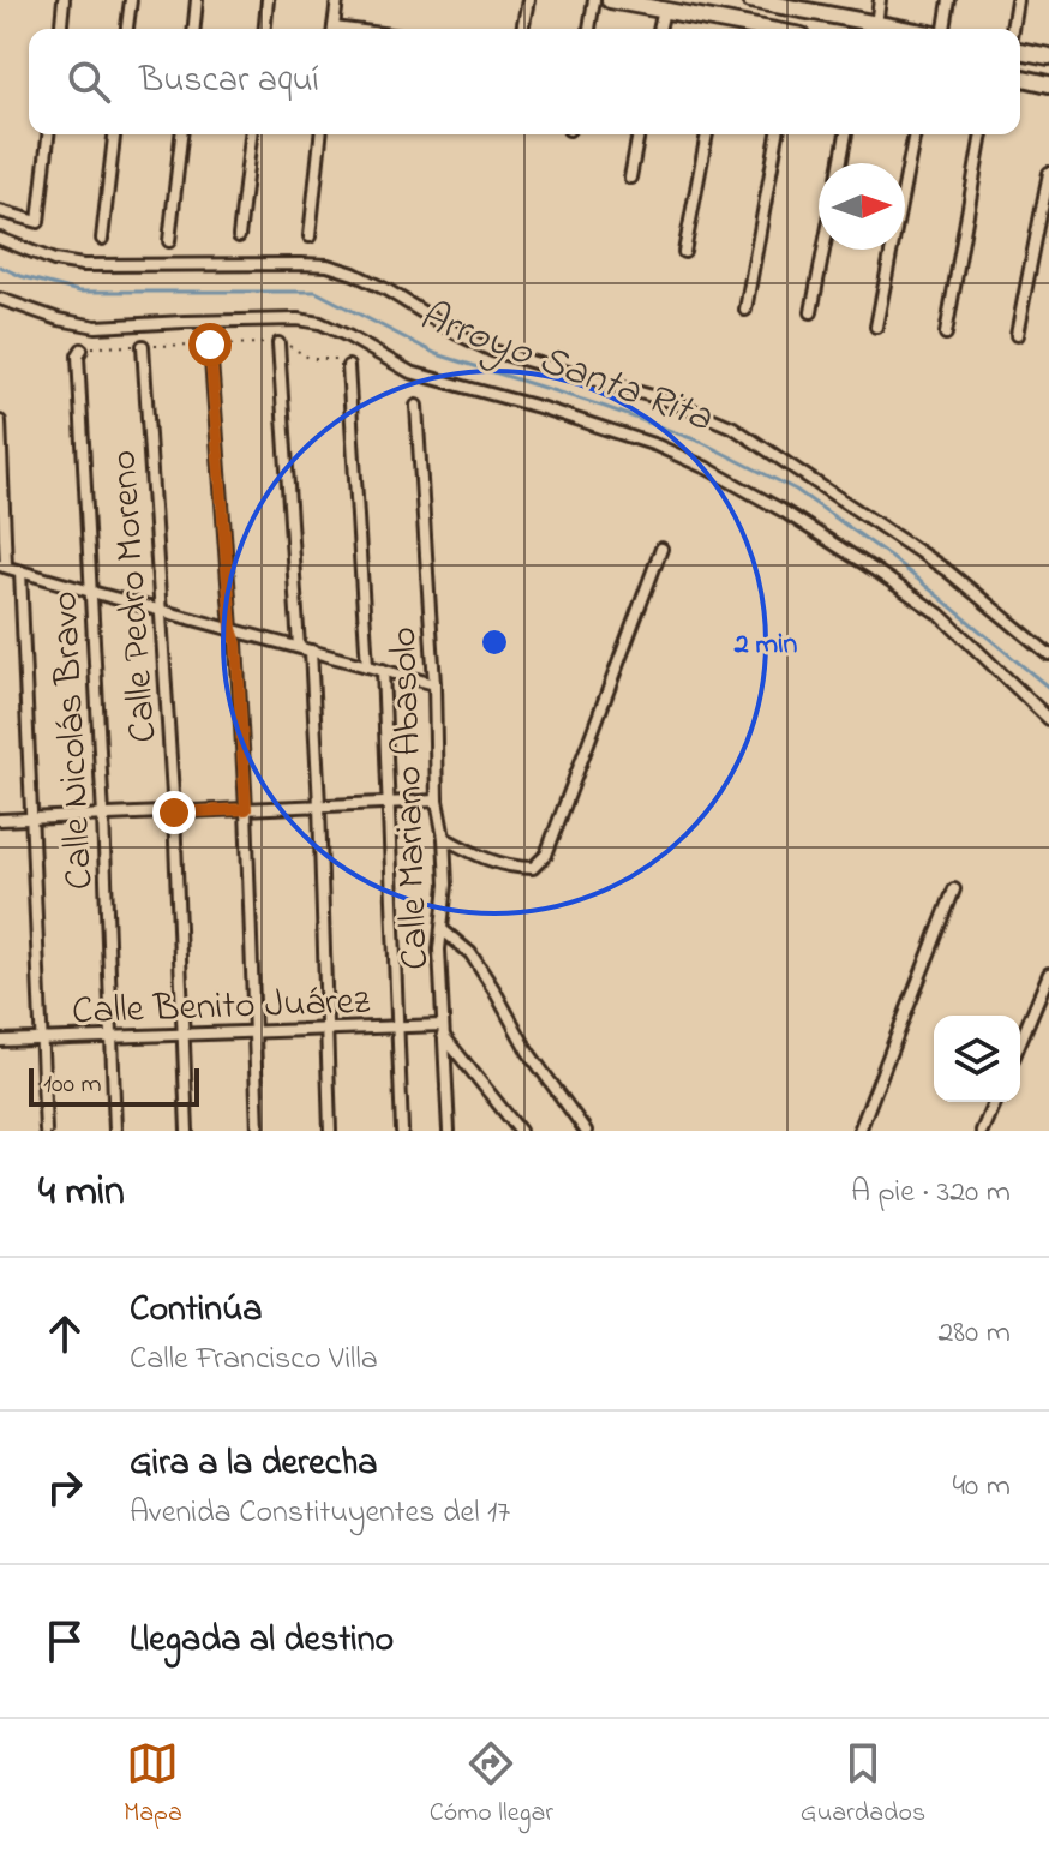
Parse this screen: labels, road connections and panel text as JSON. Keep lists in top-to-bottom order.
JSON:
{
  "streets": {
    "street": [
      "Calle Pedro Moreno",
      "Calle Nicolás Bravo",
      "Calle Mariano Abasolo",
      "Calle Benito Juárez"
    ]
  },
  "crossings": [
    ["Calle Pedro Moreno", "Calle Benito Juárez"],
    ["Calle Nicolás Bravo", "Calle Benito Juárez"],
    ["Calle Mariano Abasolo", "Calle Benito Juárez"]
  ],
  "water": ["Arroyo Santa Rita"],
  "scale_bar": "100 m",
  "north": "right",
  "page": {
    "search": "Buscar aquí",
    "scale": "100 m",
    "heading": ["4 min", "A pie · 320 m"],
    "list": [
      ["Continúa", "Calle Francisco Villa", "280 m"],
      ["Gira a la derecha", "Avenida Constituyentes del 17", "40 m"],
      "Llegada al destino"
    ],
    "nav": ["Mapa", "Cómo llegar", "Guardados"]
  },
  "rings": ["2 min"]
}
